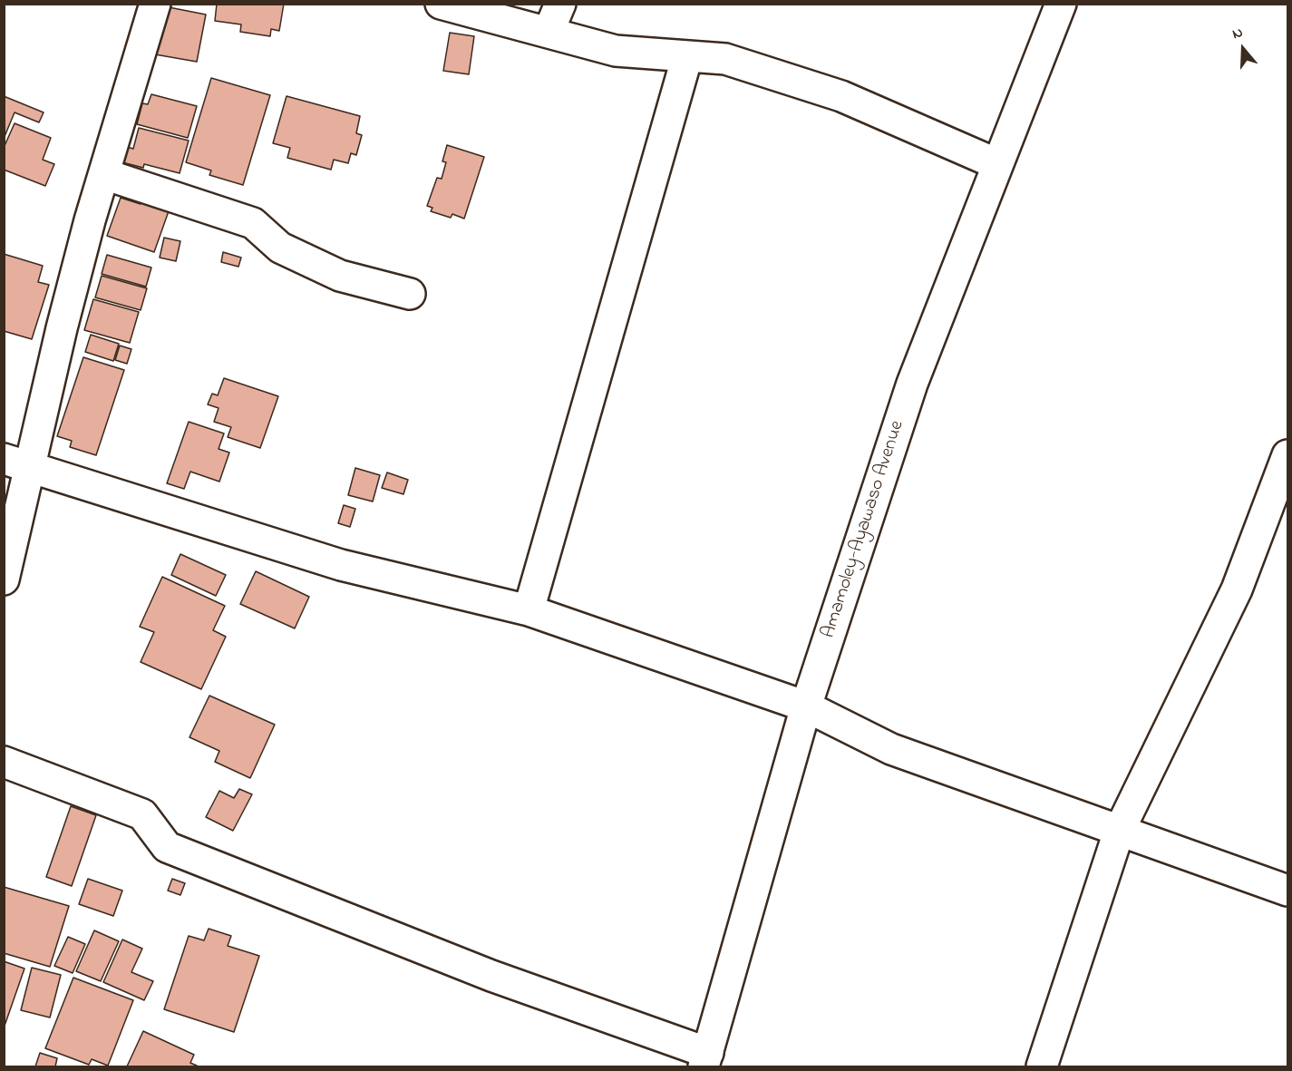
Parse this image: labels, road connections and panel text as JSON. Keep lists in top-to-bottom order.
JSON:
{
  "streets": {
    "street": ["Amamoley-Ayawaso Avenue"]
  },
  "north": "top"
}
